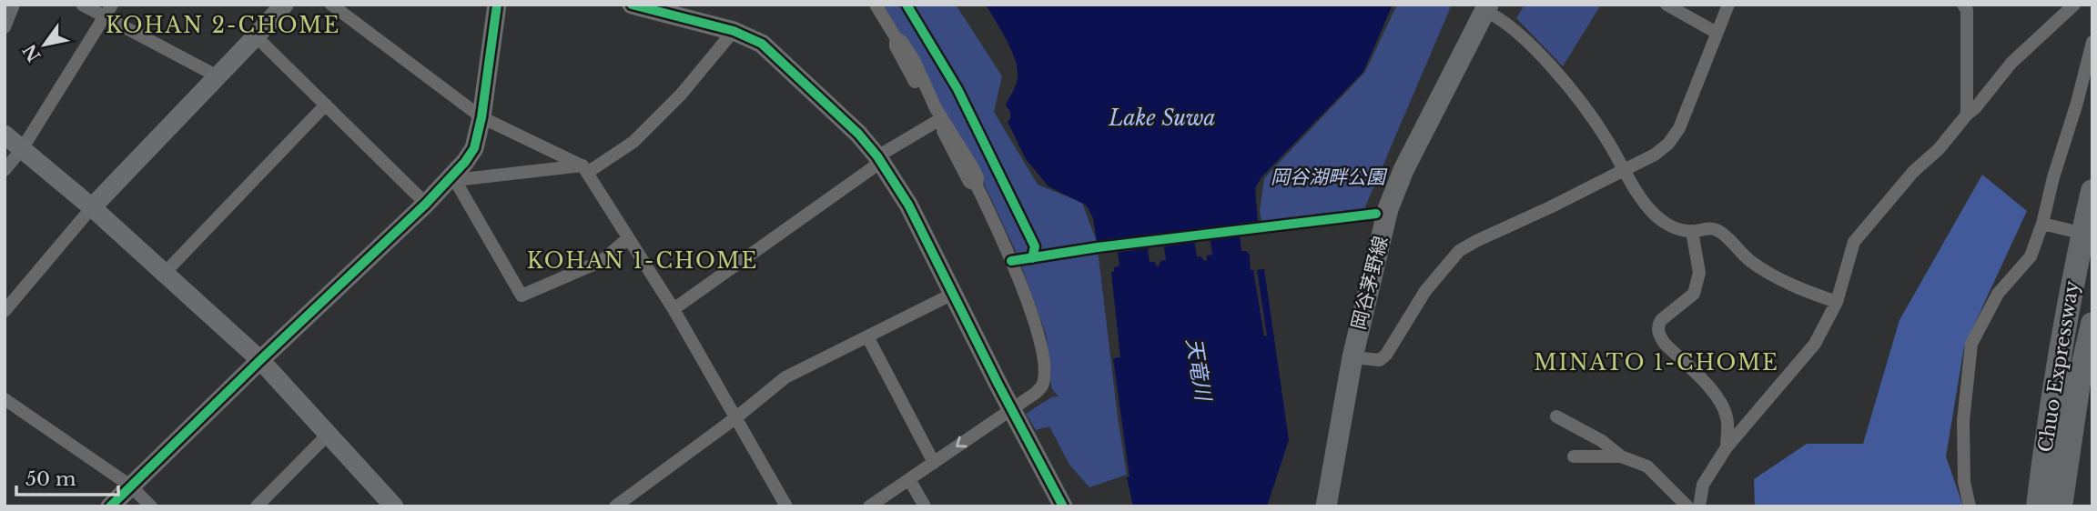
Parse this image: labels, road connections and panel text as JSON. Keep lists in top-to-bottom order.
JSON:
{
  "streets": {
    "highway": ["Chuo Expressway"],
    "main road": ["岡谷茅野線"]
  },
  "districts": ["KOHAN 2-CHOME", "KOHAN 1-CHOME", "MINATO 1-CHOME"],
  "water": ["Lake Suwa", "天竜川"],
  "parks": ["岡谷湖畔公園"],
  "scale_bar": "50 m",
  "north": "bottom left"
}
